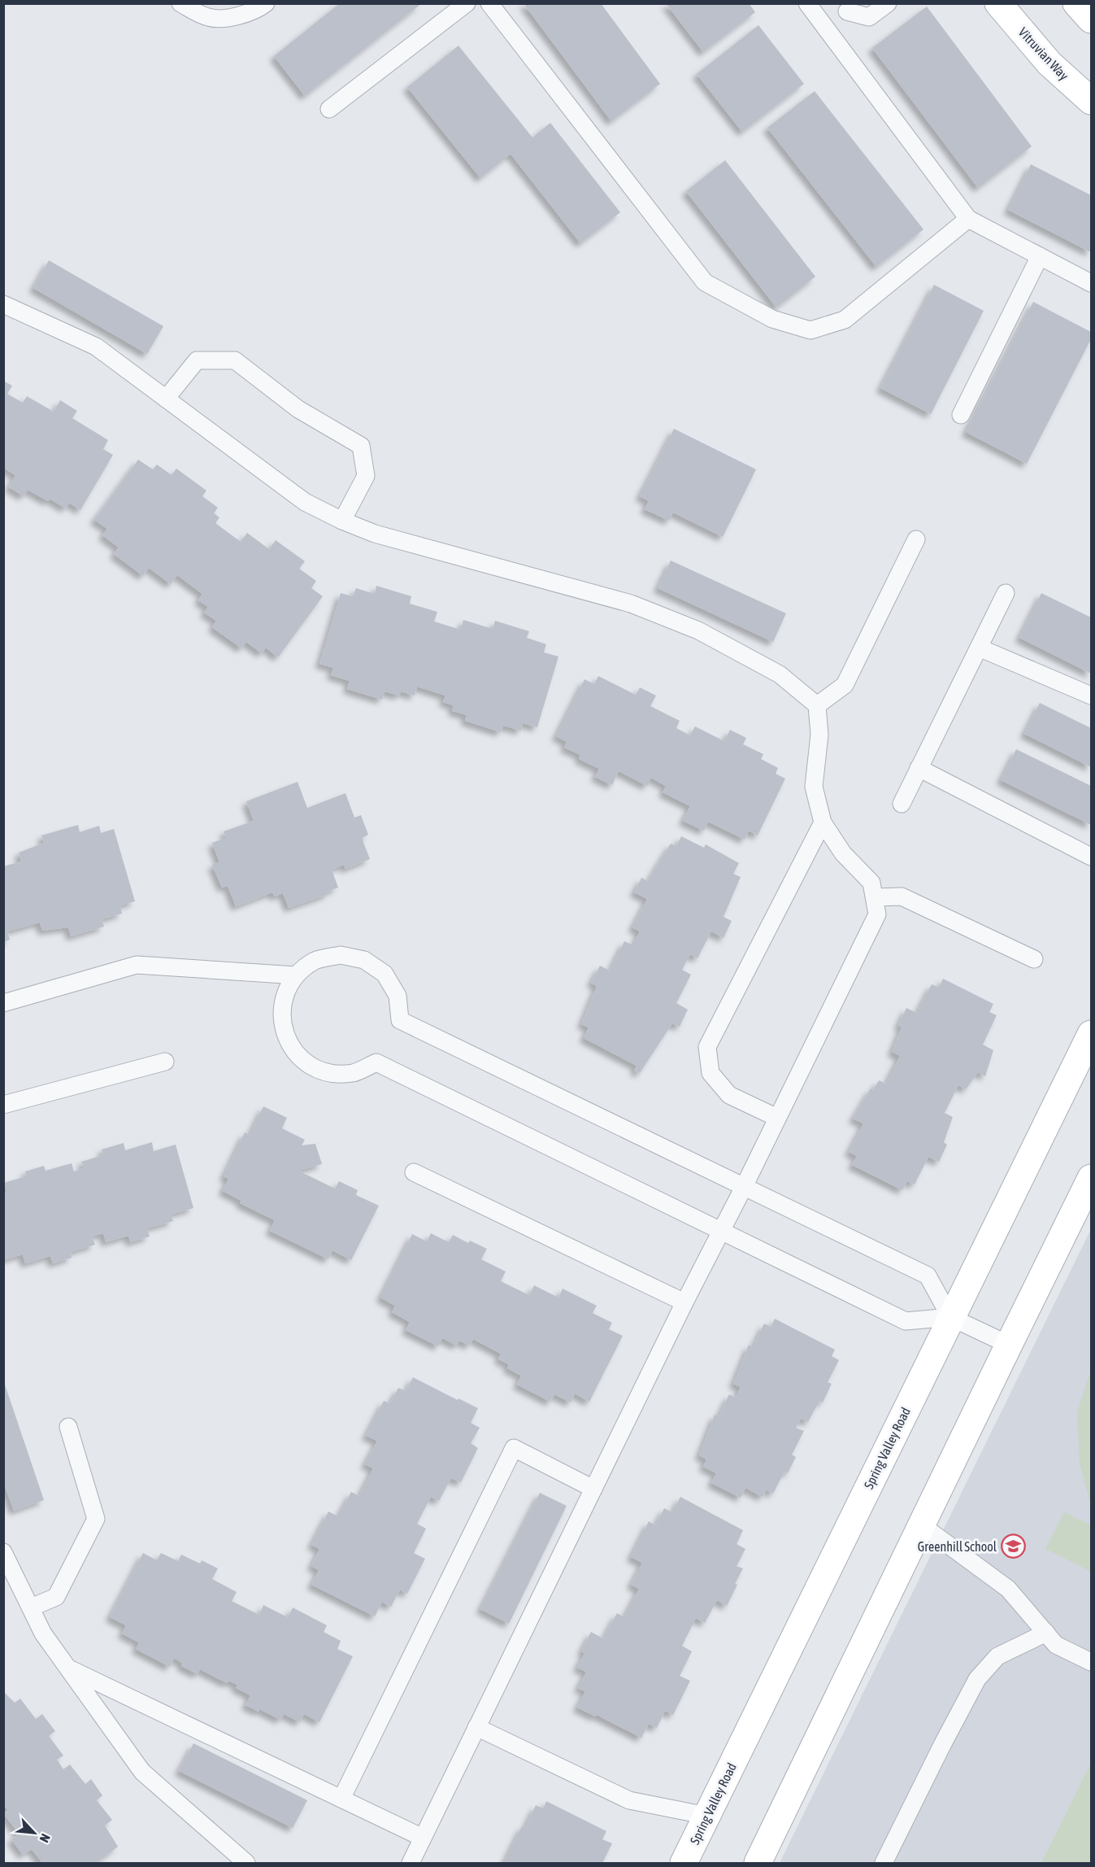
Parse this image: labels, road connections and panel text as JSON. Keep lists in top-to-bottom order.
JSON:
{
  "streets": {
    "main road": ["Vitruvian Way", "Spring Valley Road"]
  },
  "places": {
    "school or university": ["Greenhill School"]
  },
  "north": "bottom right"
}
